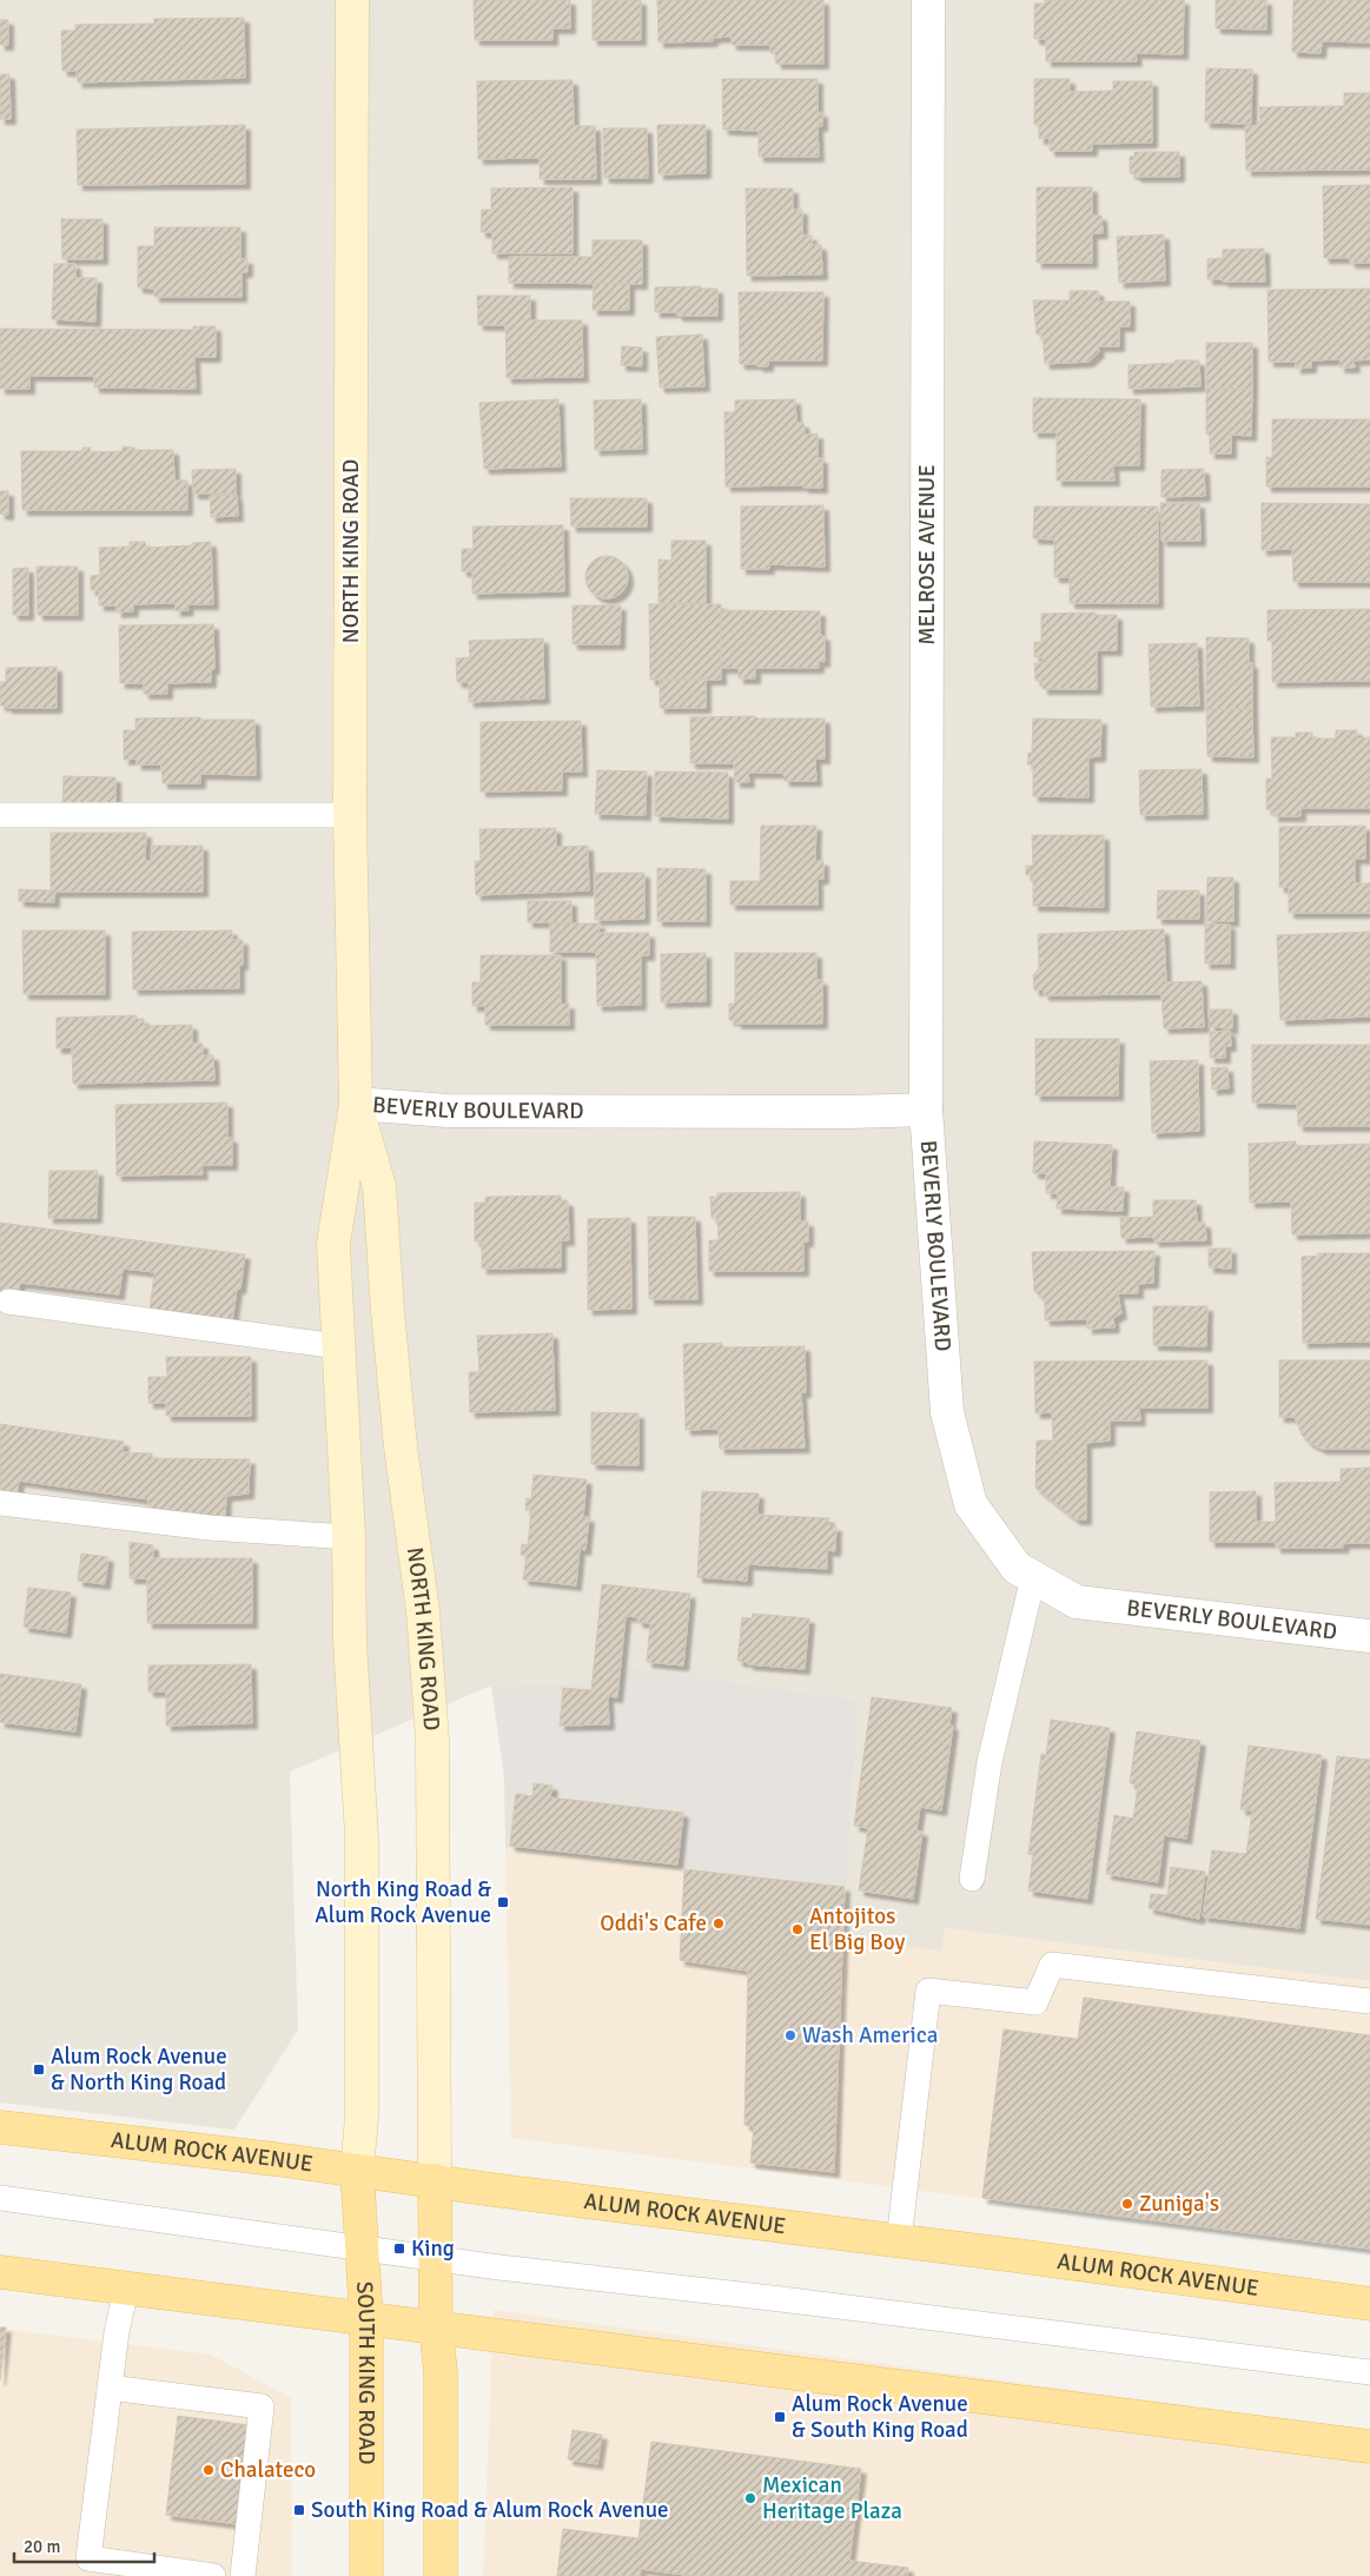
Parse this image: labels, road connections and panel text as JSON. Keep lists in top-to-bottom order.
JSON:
{
  "streets": {
    "main road": ["NORTH KING ROAD", "ALUM ROCK AVENUE", "SOUTH KING ROAD"],
    "street": ["MELROSE AVENUE", "BEVERLY BOULEVARD"]
  },
  "crossings": [
    ["NORTH KING ROAD", "BEVERLY BOULEVARD"],
    ["NORTH KING ROAD", "ALUM ROCK AVENUE"],
    ["NORTH KING ROAD", "SOUTH KING ROAD"],
    ["MELROSE AVENUE", "BEVERLY BOULEVARD"],
    ["ALUM ROCK AVENUE", "SOUTH KING ROAD"]
  ],
  "places": {
    "transit": [
      "North King Road & Alum Rock Avenue",
      "Alum Rock Avenue & North King Road",
      "King",
      "Alum Rock Avenue & South King Road",
      "South King Road & Alum Rock Avenue"
    ],
    "other": [
      "Oddi's Cafe",
      "Antojitos El Big Boy",
      "Wash America",
      "Zuniga's",
      "Chalateco",
      "Mexican Heritage Plaza"
    ]
  },
  "scale_bar": "20 m"
}
